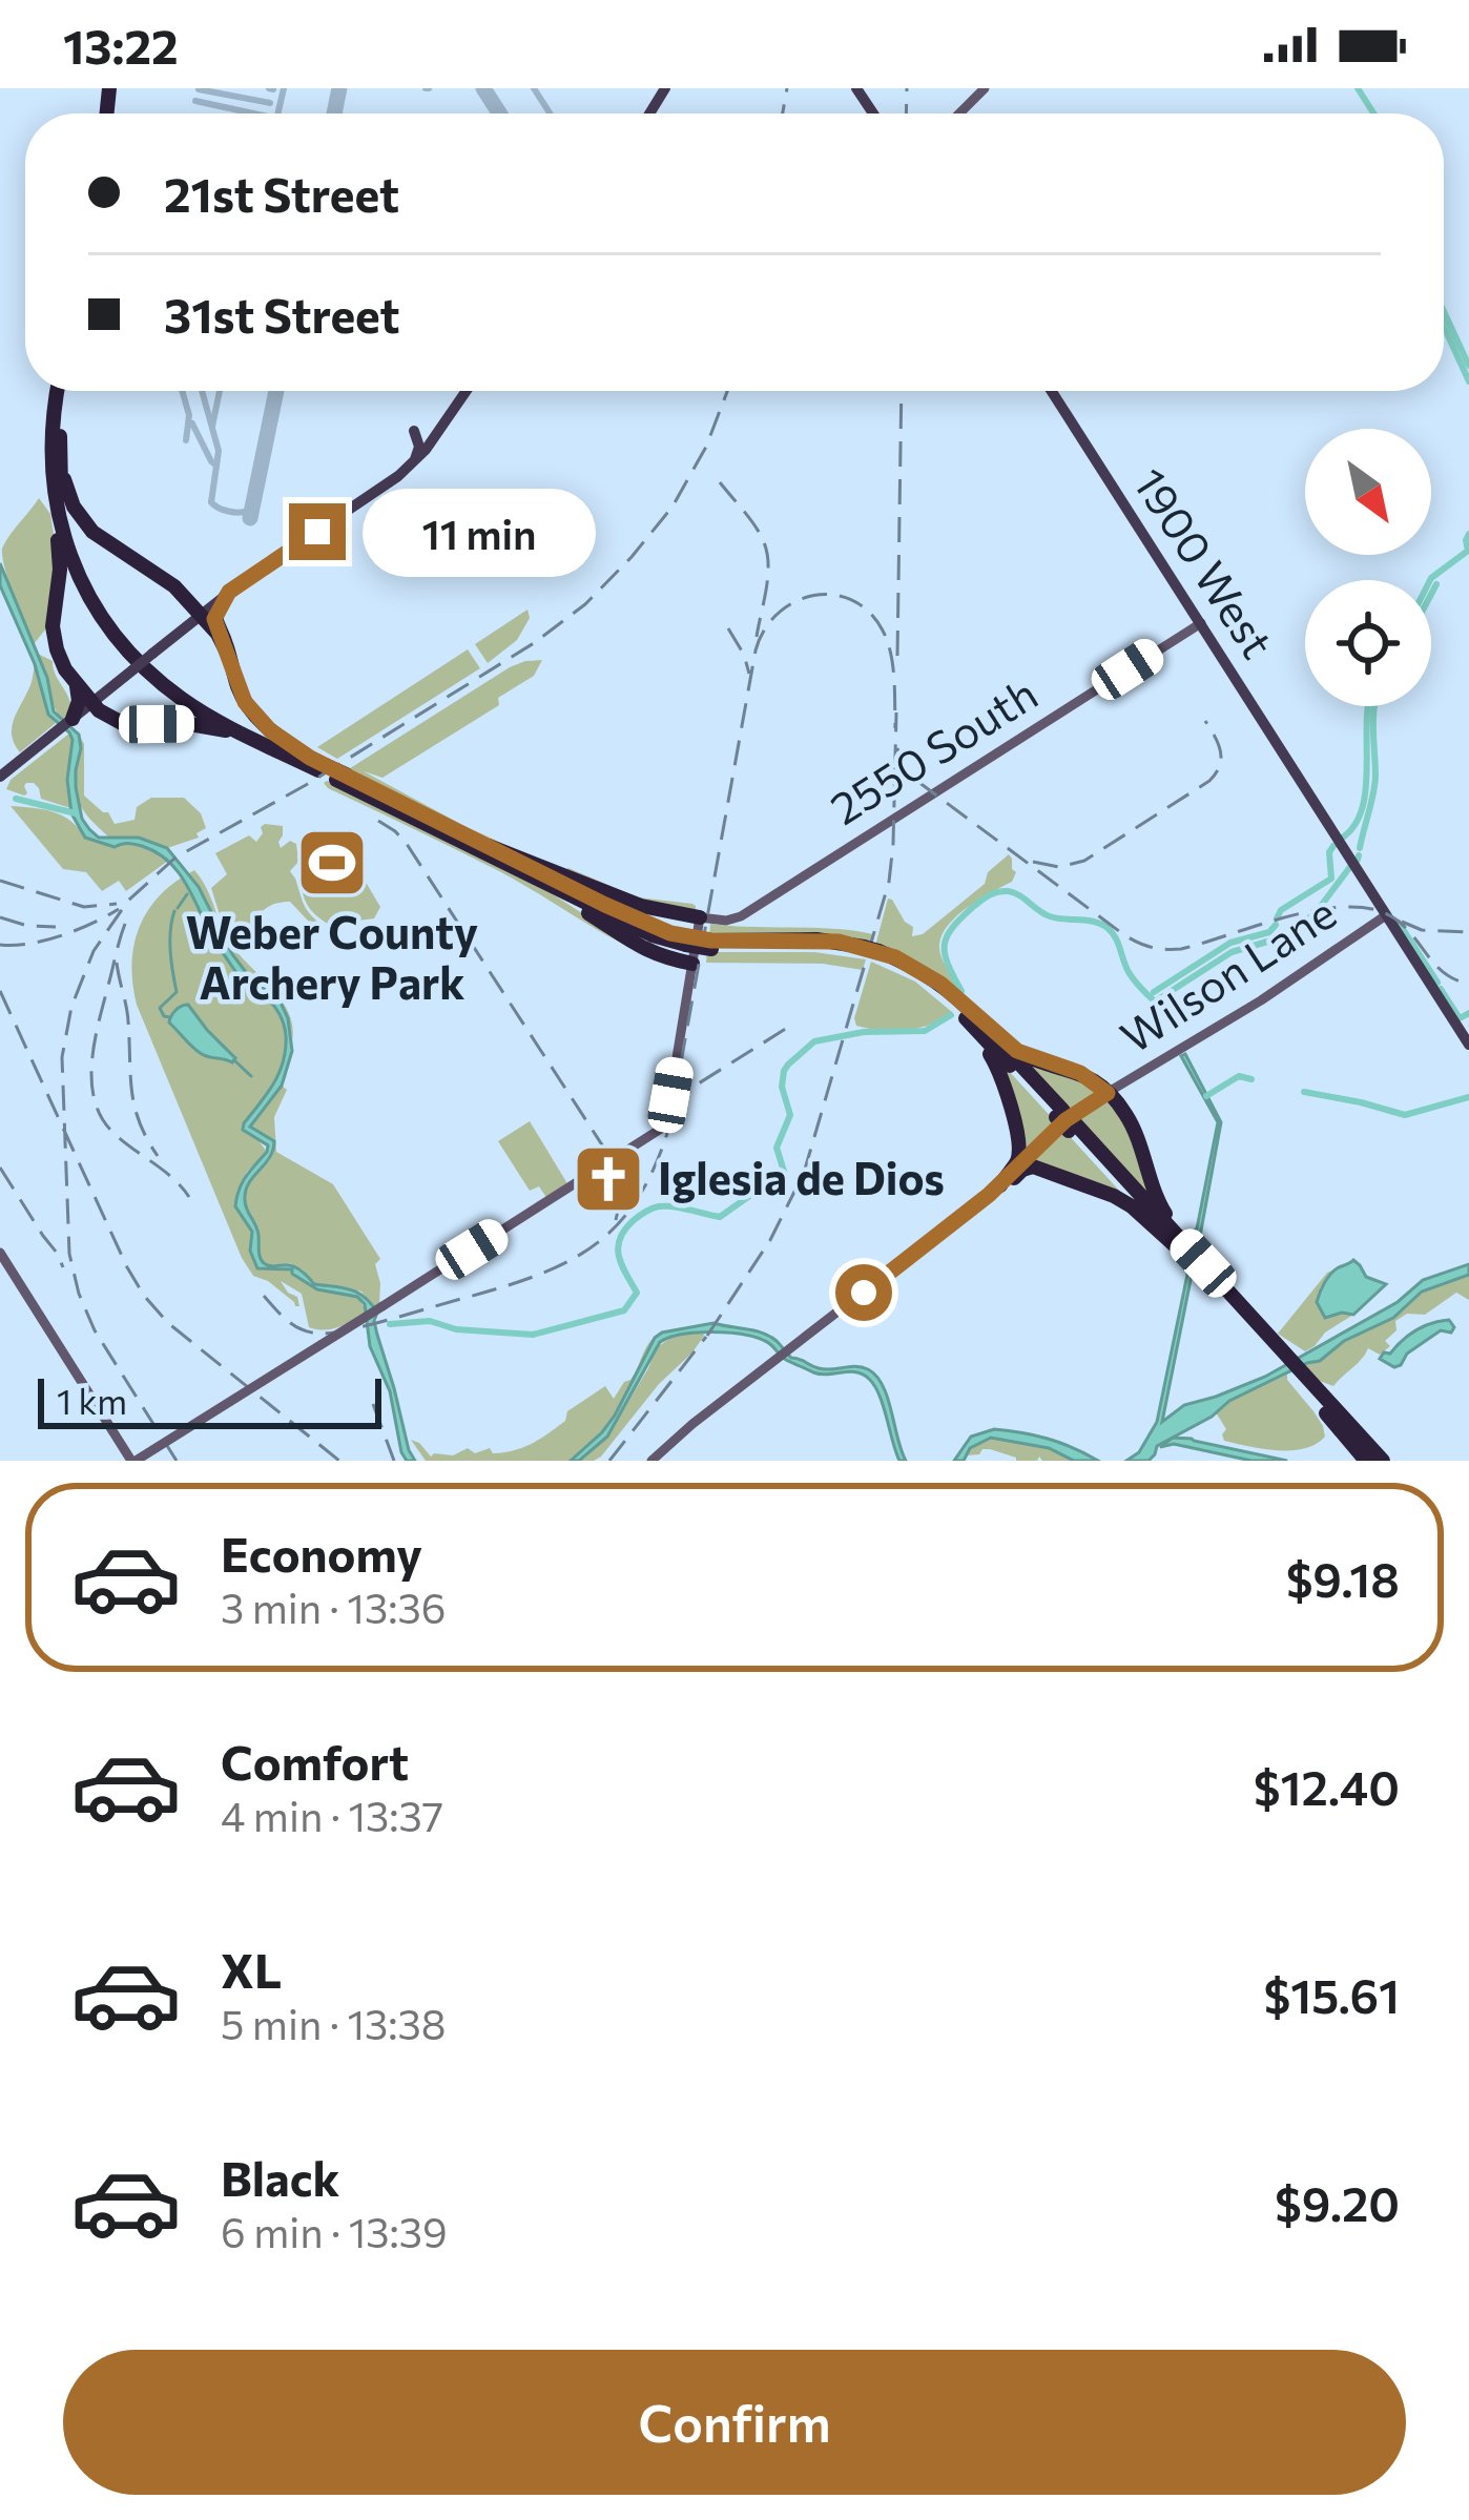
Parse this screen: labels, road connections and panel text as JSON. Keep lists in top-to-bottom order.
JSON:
{
  "streets": {
    "main road": ["1900 West", "2550 South", "Wilson Lane"]
  },
  "crossings": [
    ["1900 West", "2550 South"],
    ["1900 West", "Wilson Lane"]
  ],
  "places": {
    "sports": ["Weber County Archery Park"],
    "church": ["Iglesia de Dios"]
  },
  "scale_bar": "1 km",
  "north": "bottom right",
  "page": {
    "status": "13:22",
    "banner": ["21st Street", "31st Street"],
    "bubble": "11 min",
    "scale": "1 km",
    "list": [
      {
        "name": "Economy",
        "note": "3 min · 13:36",
        "value": "$9.18"
      },
      {
        "name": "Comfort",
        "note": "4 min · 13:37",
        "value": "$12.40"
      },
      {
        "name": "XL",
        "note": "5 min · 13:38",
        "value": "$15.61"
      },
      {
        "name": "Black",
        "note": "6 min · 13:39",
        "value": "$9.20"
      }
    ],
    "buttons": "Confirm"
  }
}
